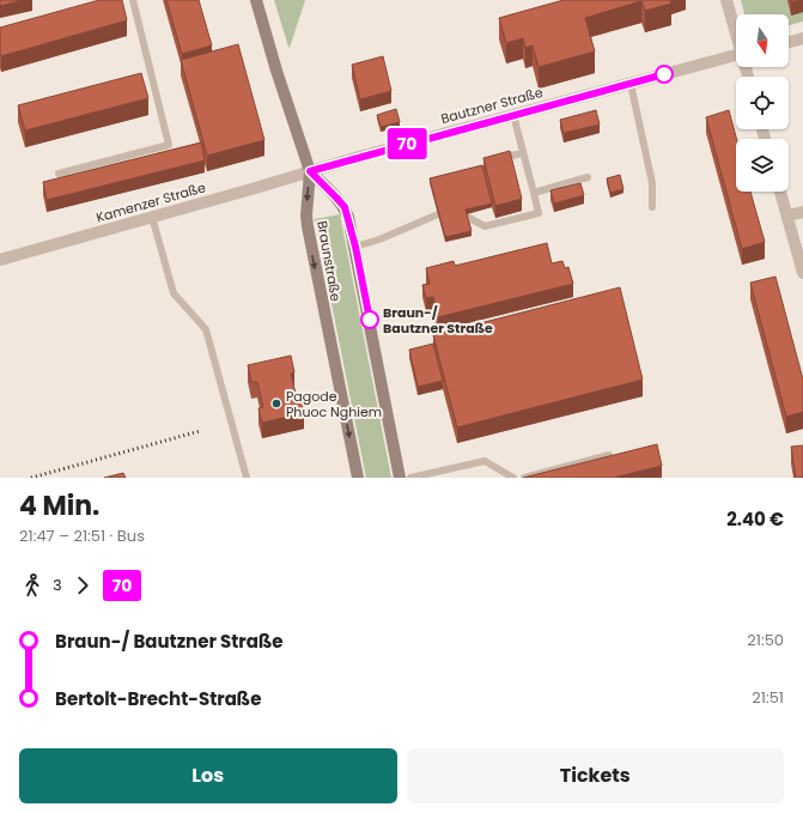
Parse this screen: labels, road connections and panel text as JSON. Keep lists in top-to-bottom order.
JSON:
{
  "streets": {
    "main road": ["Braunstraße"],
    "street": ["Bautzner Straße", "Kamenzer Straße"]
  },
  "crossings": [
    ["Bautzner Straße", "Kamenzer Straße"],
    ["Bautzner Straße", "Braunstraße"],
    ["Kamenzer Straße", "Braunstraße"]
  ],
  "places": ["Braun-/ Bautzner Straße", "Pagode Phuoc Nghiem"],
  "lines": ["bus line 70"],
  "north": "bottom",
  "page": {
    "on_map": "70",
    "heading": ["4 Min.", "21:47 – 21:51 · Bus", "2.40 €"],
    "legs": ["3", "70"],
    "list": [
      {
        "name": "Braun-/ Bautzner Straße",
        "value": "21:50"
      },
      {
        "name": "Bertolt-Brecht-Straße",
        "value": "21:51"
      }
    ],
    "buttons": ["Los", "Tickets"]
  }
}
